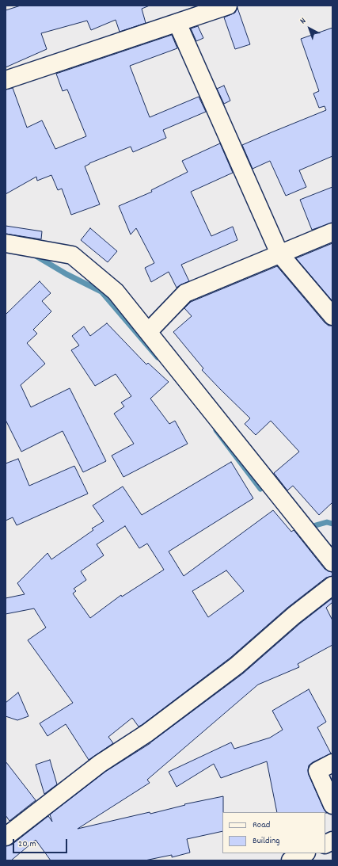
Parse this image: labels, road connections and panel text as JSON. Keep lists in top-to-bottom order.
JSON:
{
  "legend": ["Road", "Building"],
  "scale_bar": "20 m",
  "north": "top left"
}
